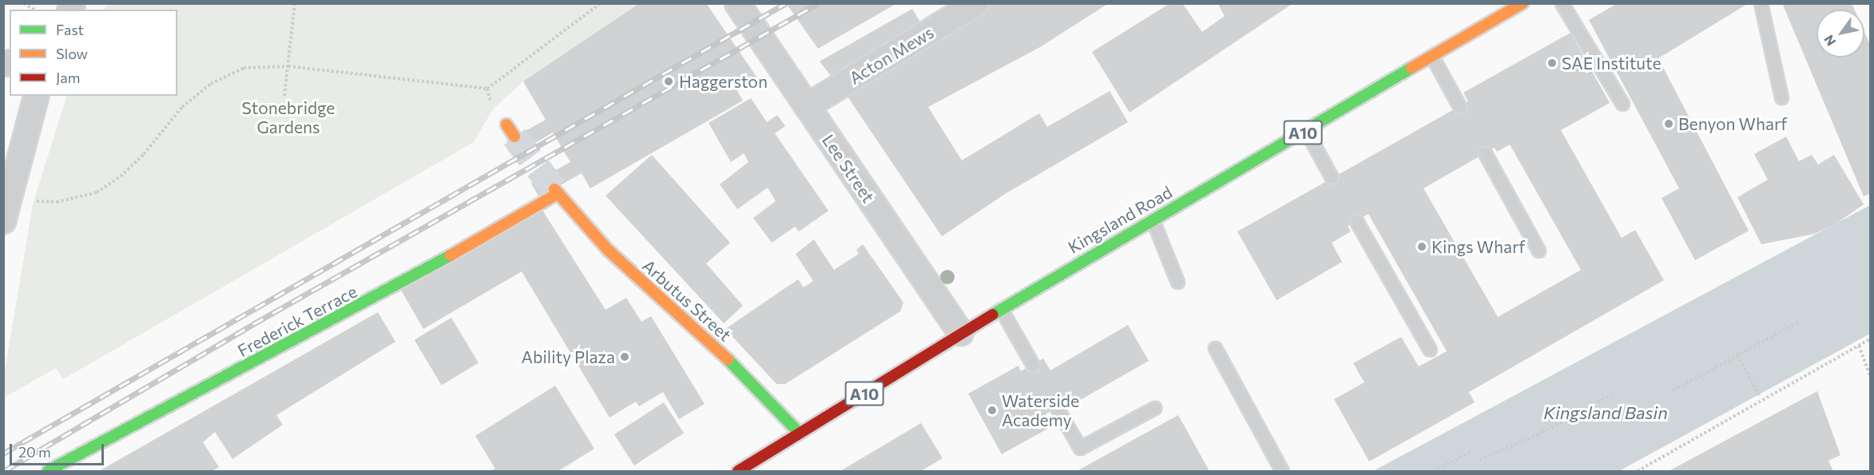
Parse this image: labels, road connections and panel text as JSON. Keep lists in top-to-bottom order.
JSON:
{
  "streets": {
    "main road": [
      "A10",
      "Kingsland Road",
      "Arbutus Street",
      "Frederick Terrace"
    ],
    "street": ["Acton Mews", "Lee Street"]
  },
  "crossings": [
    ["Acton Mews", "Lee Street"],
    ["Lee Street", "Kingsland Road"],
    ["Kingsland Road", "Arbutus Street"],
    ["Arbutus Street", "Frederick Terrace"]
  ],
  "water": ["Kingsland Basin"],
  "parks": ["Stonebridge Gardens"],
  "places": [
    "SAE Institute",
    "Haggerston",
    "Benyon Wharf",
    "Kings Wharf",
    "Ability Plaza",
    "Waterside Academy"
  ],
  "legend": ["Fast", "Slow", "Jam"],
  "scale_bar": "20 m",
  "north": "bottom left"
}
